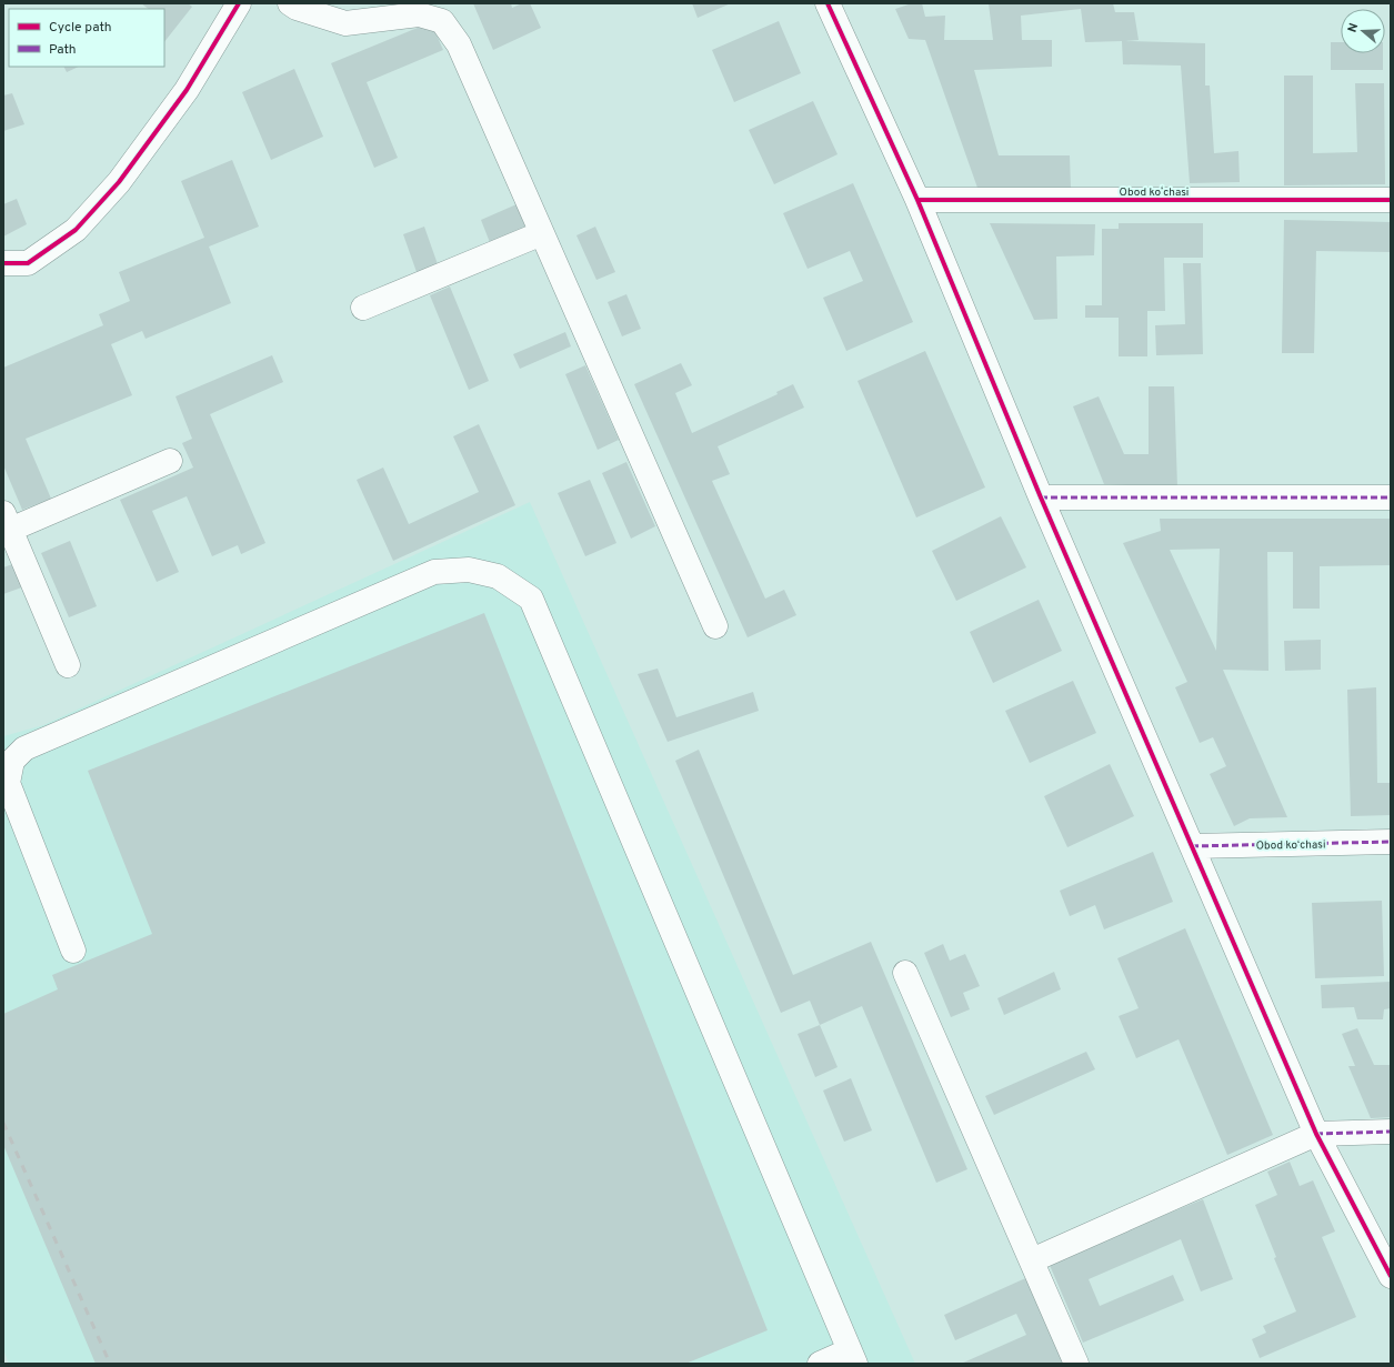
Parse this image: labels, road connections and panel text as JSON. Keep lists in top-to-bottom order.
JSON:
{
  "streets": {
    "street": ["Obod koʻchasi"]
  },
  "legend": ["Cycle path", "Path"],
  "north": "left"
}
